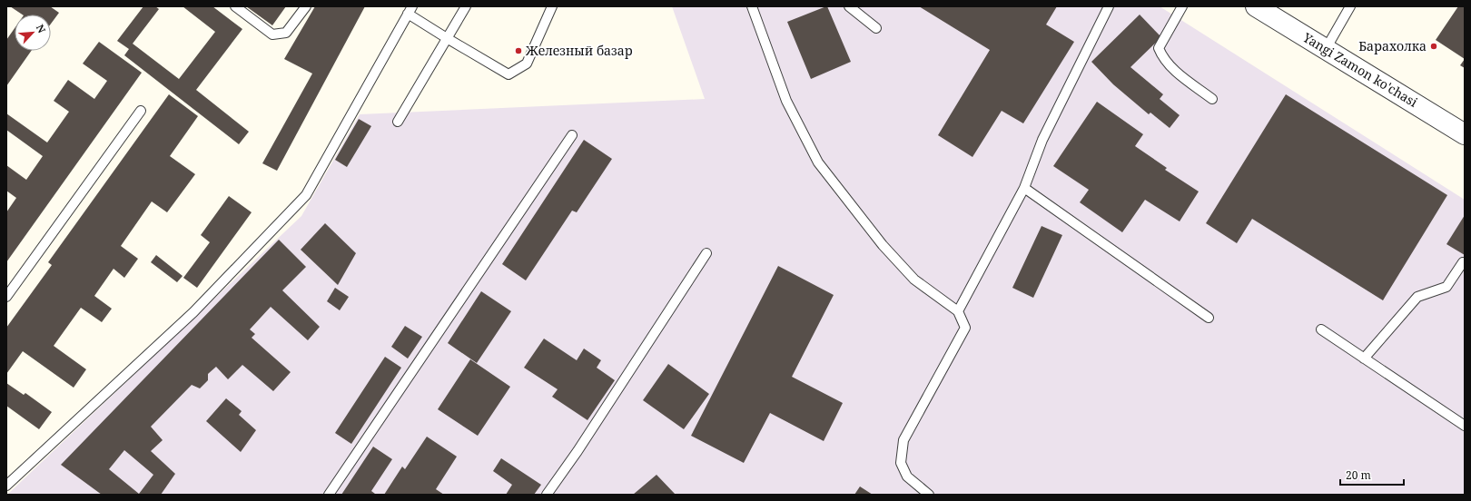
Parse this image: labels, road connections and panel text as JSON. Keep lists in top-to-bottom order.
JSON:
{
  "streets": {
    "street": ["Yangi Zamon ko'chasi"]
  },
  "places": ["Барахолка", "Железный базар"],
  "scale_bar": "20 m",
  "north": "top right"
}
